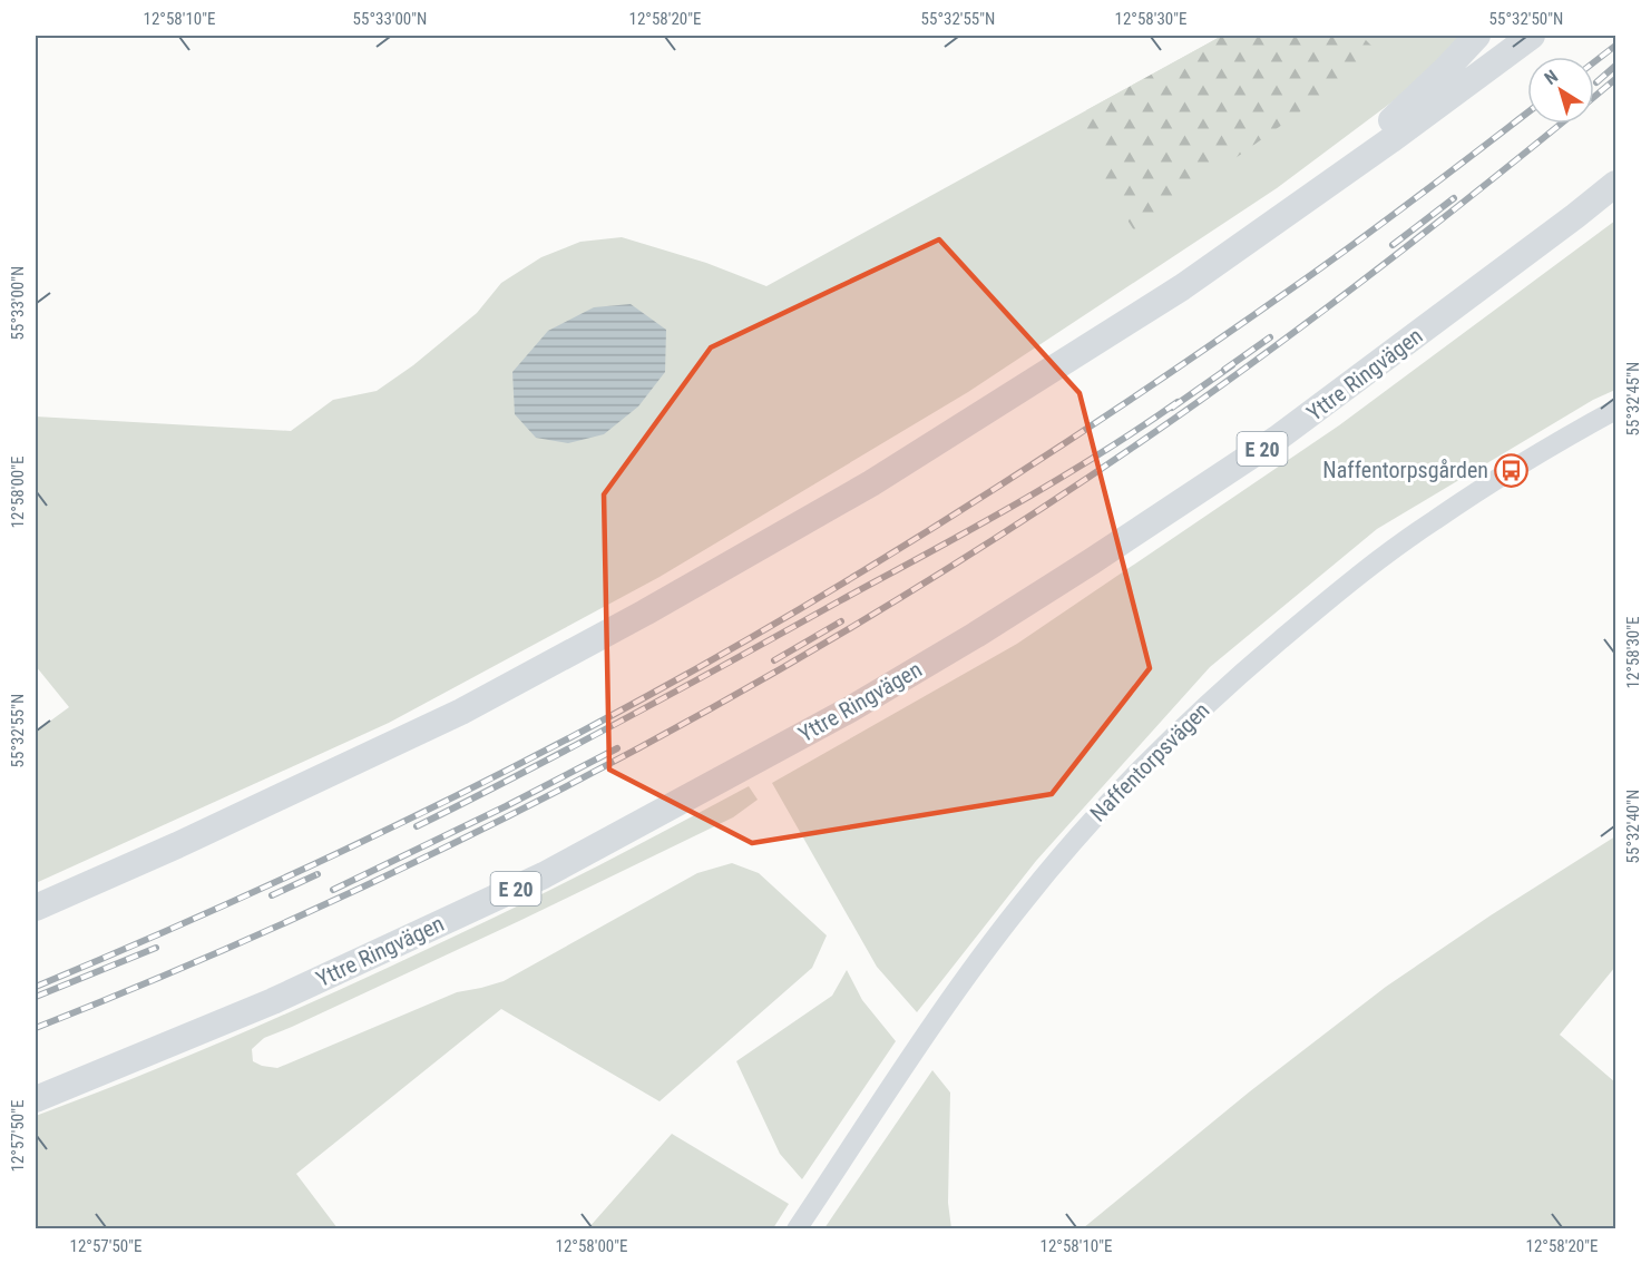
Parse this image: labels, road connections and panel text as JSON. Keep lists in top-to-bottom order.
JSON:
{
  "streets": {
    "highway": ["Yttre Ringvägen", "E 20"],
    "street": ["Naffentorpsvägen"]
  },
  "places": {
    "bus stop": ["Naffentorpsgården"]
  },
  "north": "top left",
  "coordinates": [
    "12°58'10\"E",
    "55°33'00\"N",
    "12°58'20\"E",
    "55°32'55\"N",
    "12°58'30\"E",
    "55°32'50\"N",
    "55°32'45\"N",
    "12°58'00\"E",
    "55°32'40\"N",
    "12°57'50\"E"
  ]
}
